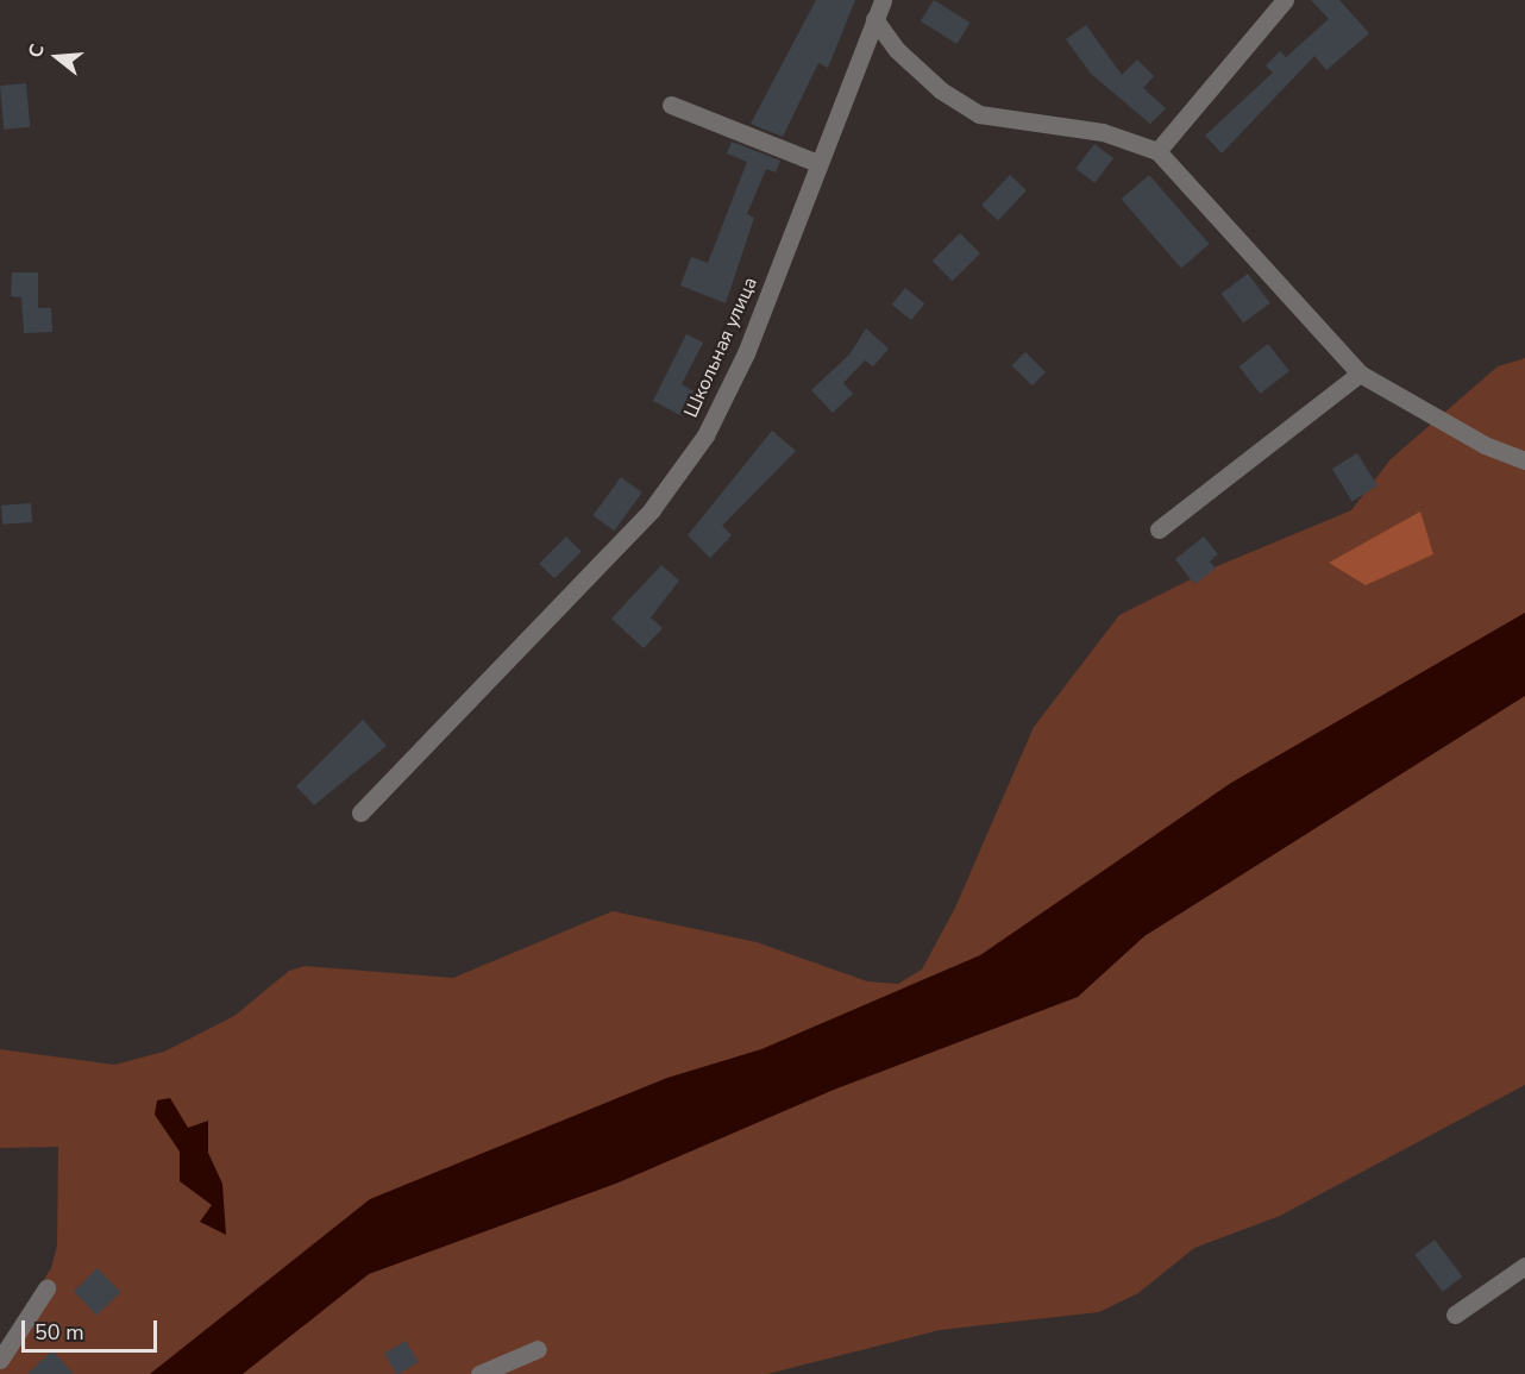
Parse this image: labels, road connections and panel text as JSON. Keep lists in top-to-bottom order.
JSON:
{
  "streets": {
    "street": ["Школьная улица"]
  },
  "scale_bar": "50 m",
  "north": "left"
}
